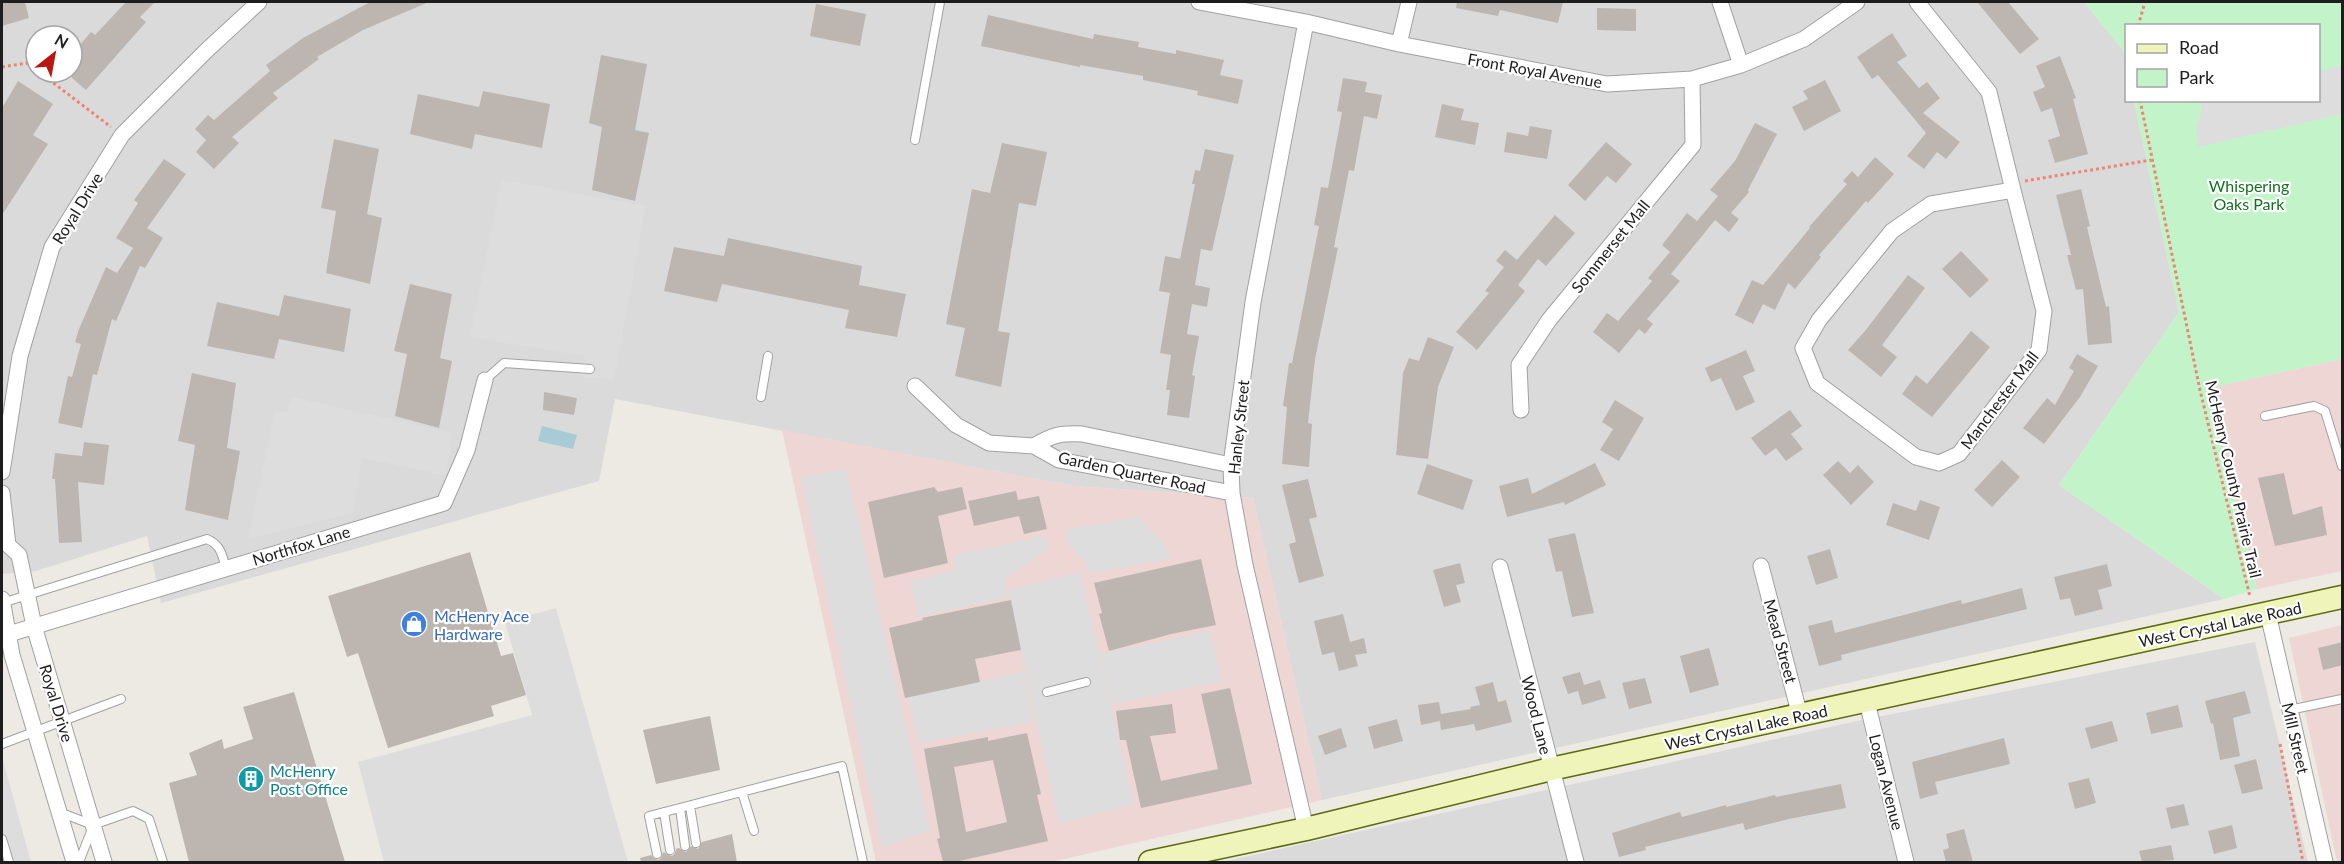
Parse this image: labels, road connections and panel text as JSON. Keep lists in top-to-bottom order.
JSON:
{
  "streets": {
    "street": [
      "Front Royal Avenue",
      "Royal Drive",
      "Sommerset Mall",
      "Manchester Mall",
      "Hanley Street",
      "Garden Quarter Road",
      "Northfox Lane",
      "West Crystal Lake Road",
      "Mead Street",
      "Wood Lane",
      "Mill Street",
      "Logan Avenue"
    ],
    "path": ["McHenry County Prairie Trail"]
  },
  "crossings": [
    ["Front Royal Avenue", "Sommerset Mall"],
    ["Front Royal Avenue", "Hanley Street"],
    ["Royal Drive", "Northfox Lane"],
    ["Hanley Street", "Garden Quarter Road"],
    ["Hanley Street", "West Crystal Lake Road"],
    ["McHenry County Prairie Trail", "West Crystal Lake Road"],
    ["McHenry County Prairie Trail", "Mill Street"],
    ["West Crystal Lake Road", "Mead Street"],
    ["West Crystal Lake Road", "Wood Lane"],
    ["West Crystal Lake Road", "Mill Street"],
    ["West Crystal Lake Road", "Logan Avenue"]
  ],
  "parks": ["Whispering Oaks Park"],
  "places": {
    "shop": ["McHenry Ace Hardware"],
    "building": ["McHenry Post Office"]
  },
  "legend": ["Road", "Park"],
  "north": "top right"
}
